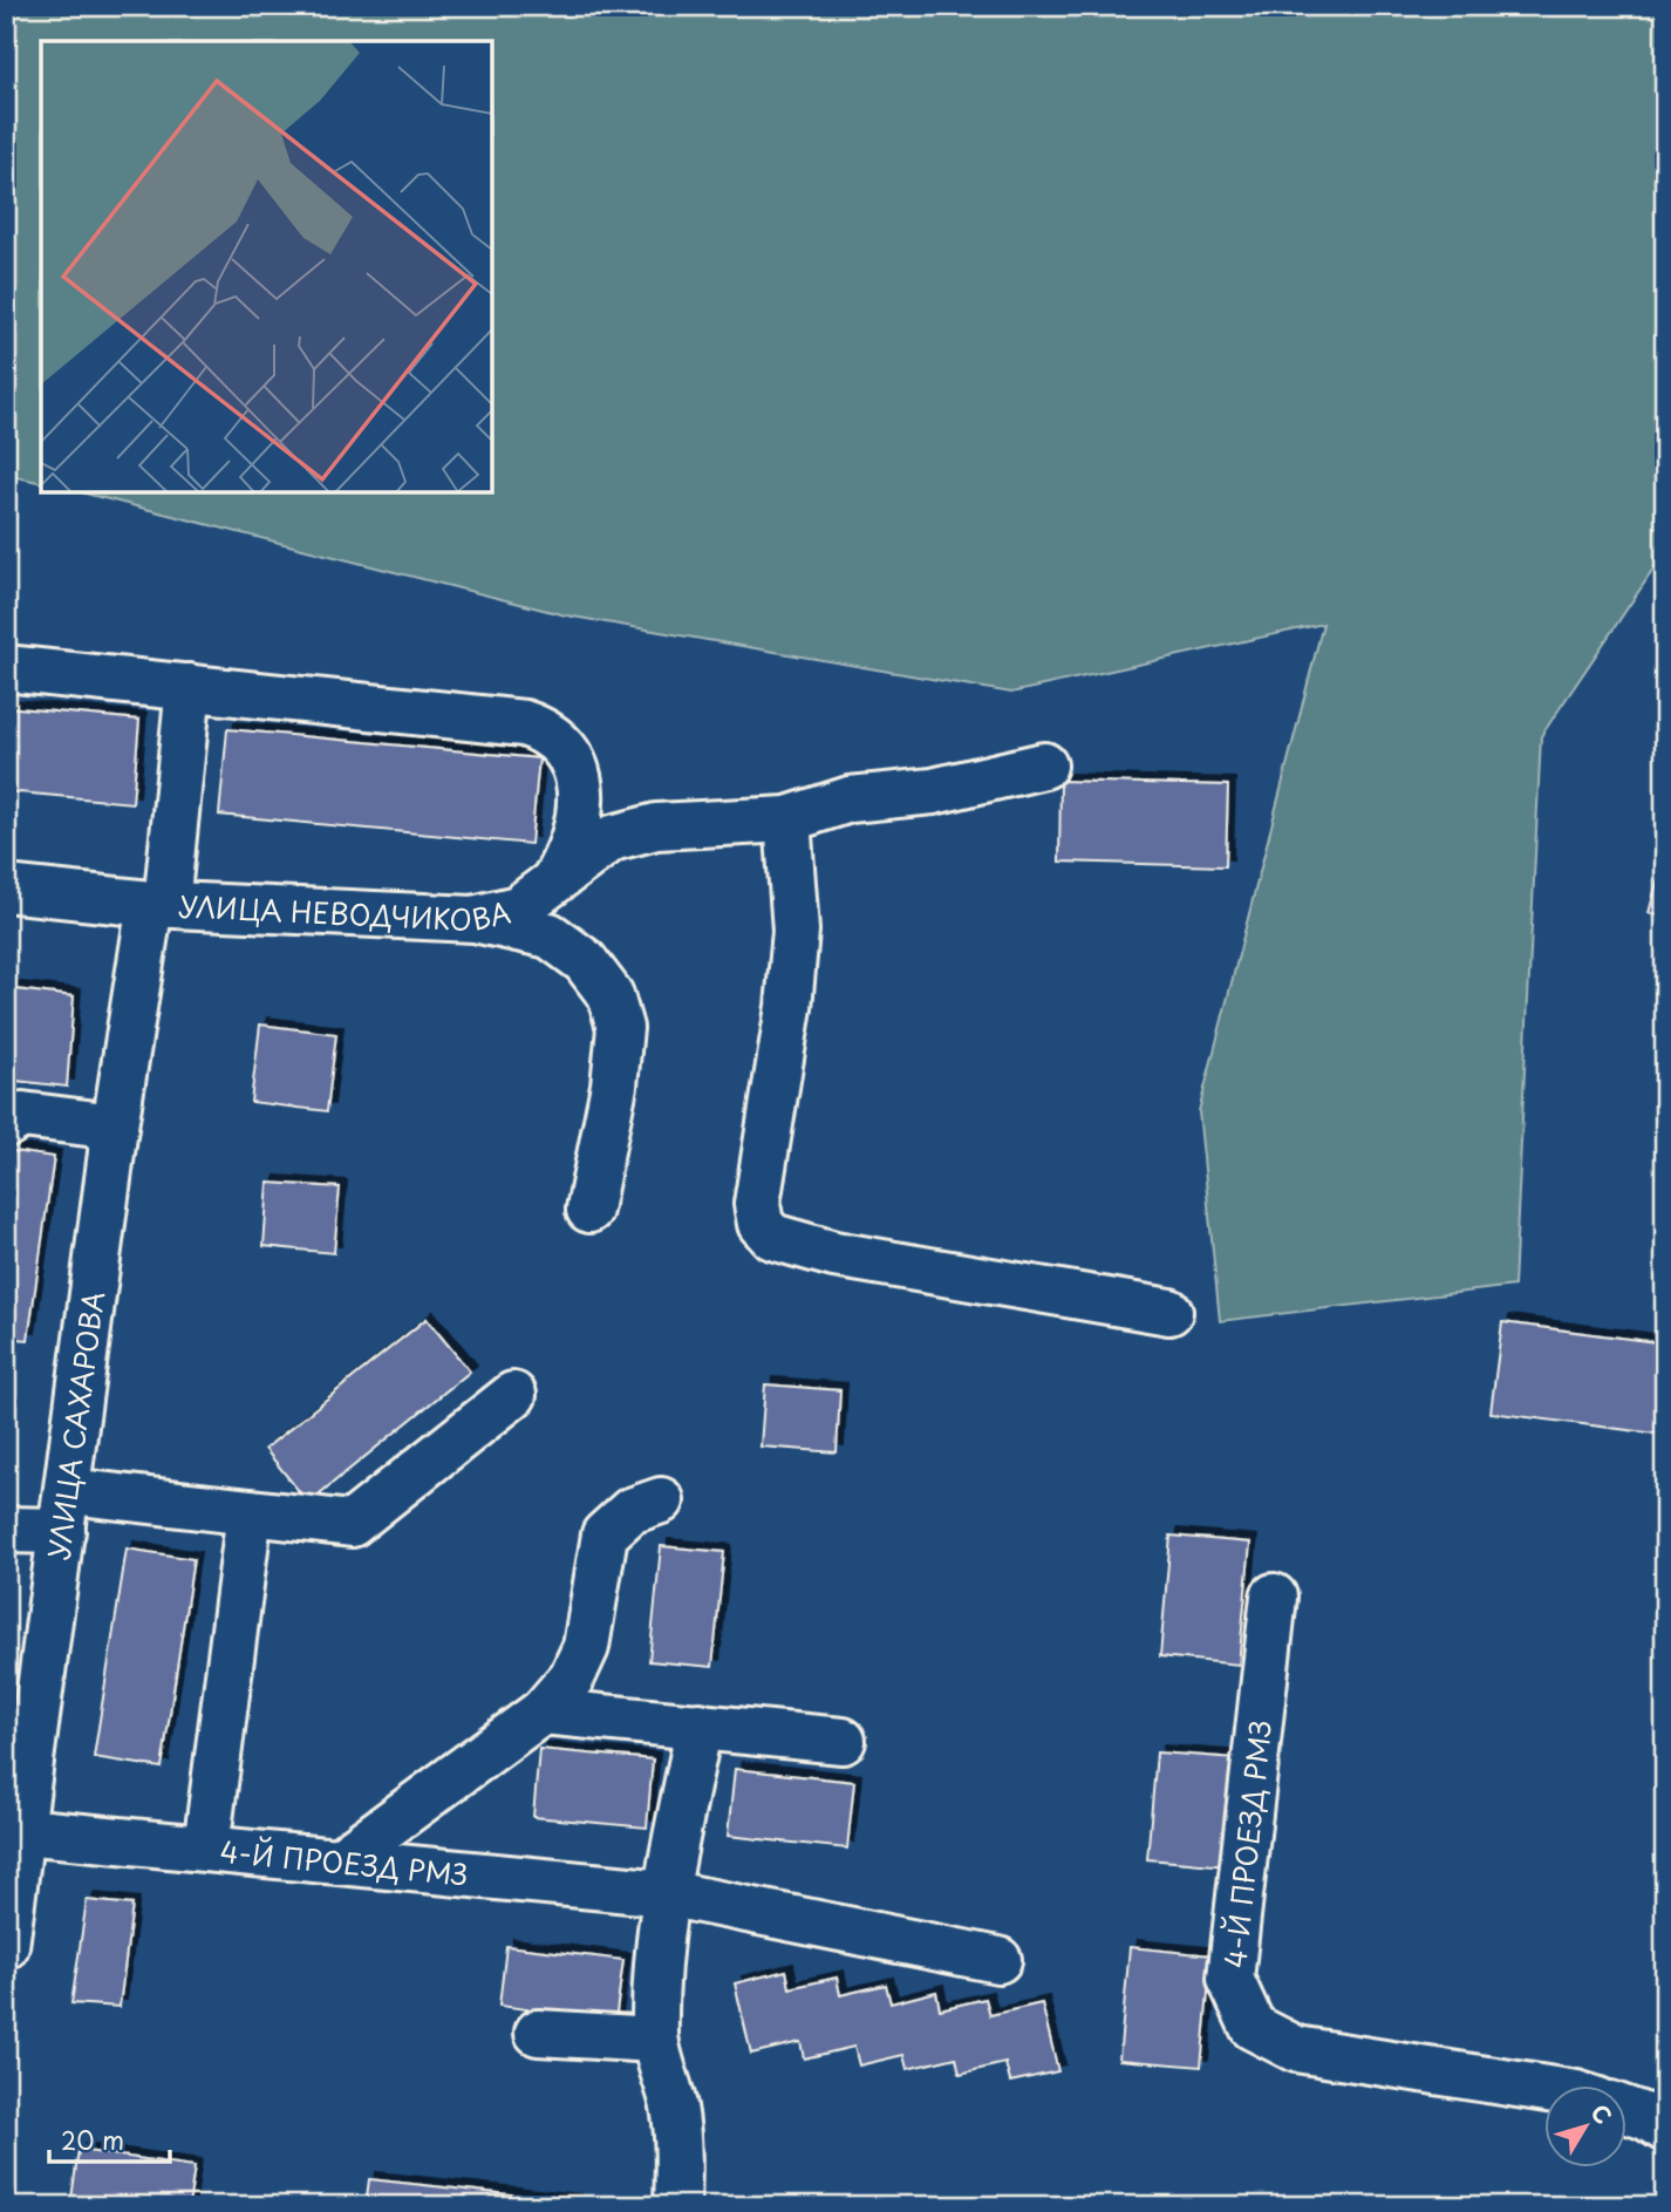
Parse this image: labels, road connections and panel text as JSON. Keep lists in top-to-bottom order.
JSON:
{
  "streets": {
    "street": ["УЛИЦА НЕВОДЧИКОВА", "УЛИЦА САХАРОВА", "4-Й ПРОЕЗД РМЗ"]
  },
  "crossings": [
    ["УЛИЦА НЕВОДЧИКОВА", "УЛИЦА САХАРОВА"],
    ["УЛИЦА САХАРОВА", "4-Й ПРОЕЗД РМЗ"]
  ],
  "scale_bar": "20 m",
  "north": "top right"
}
